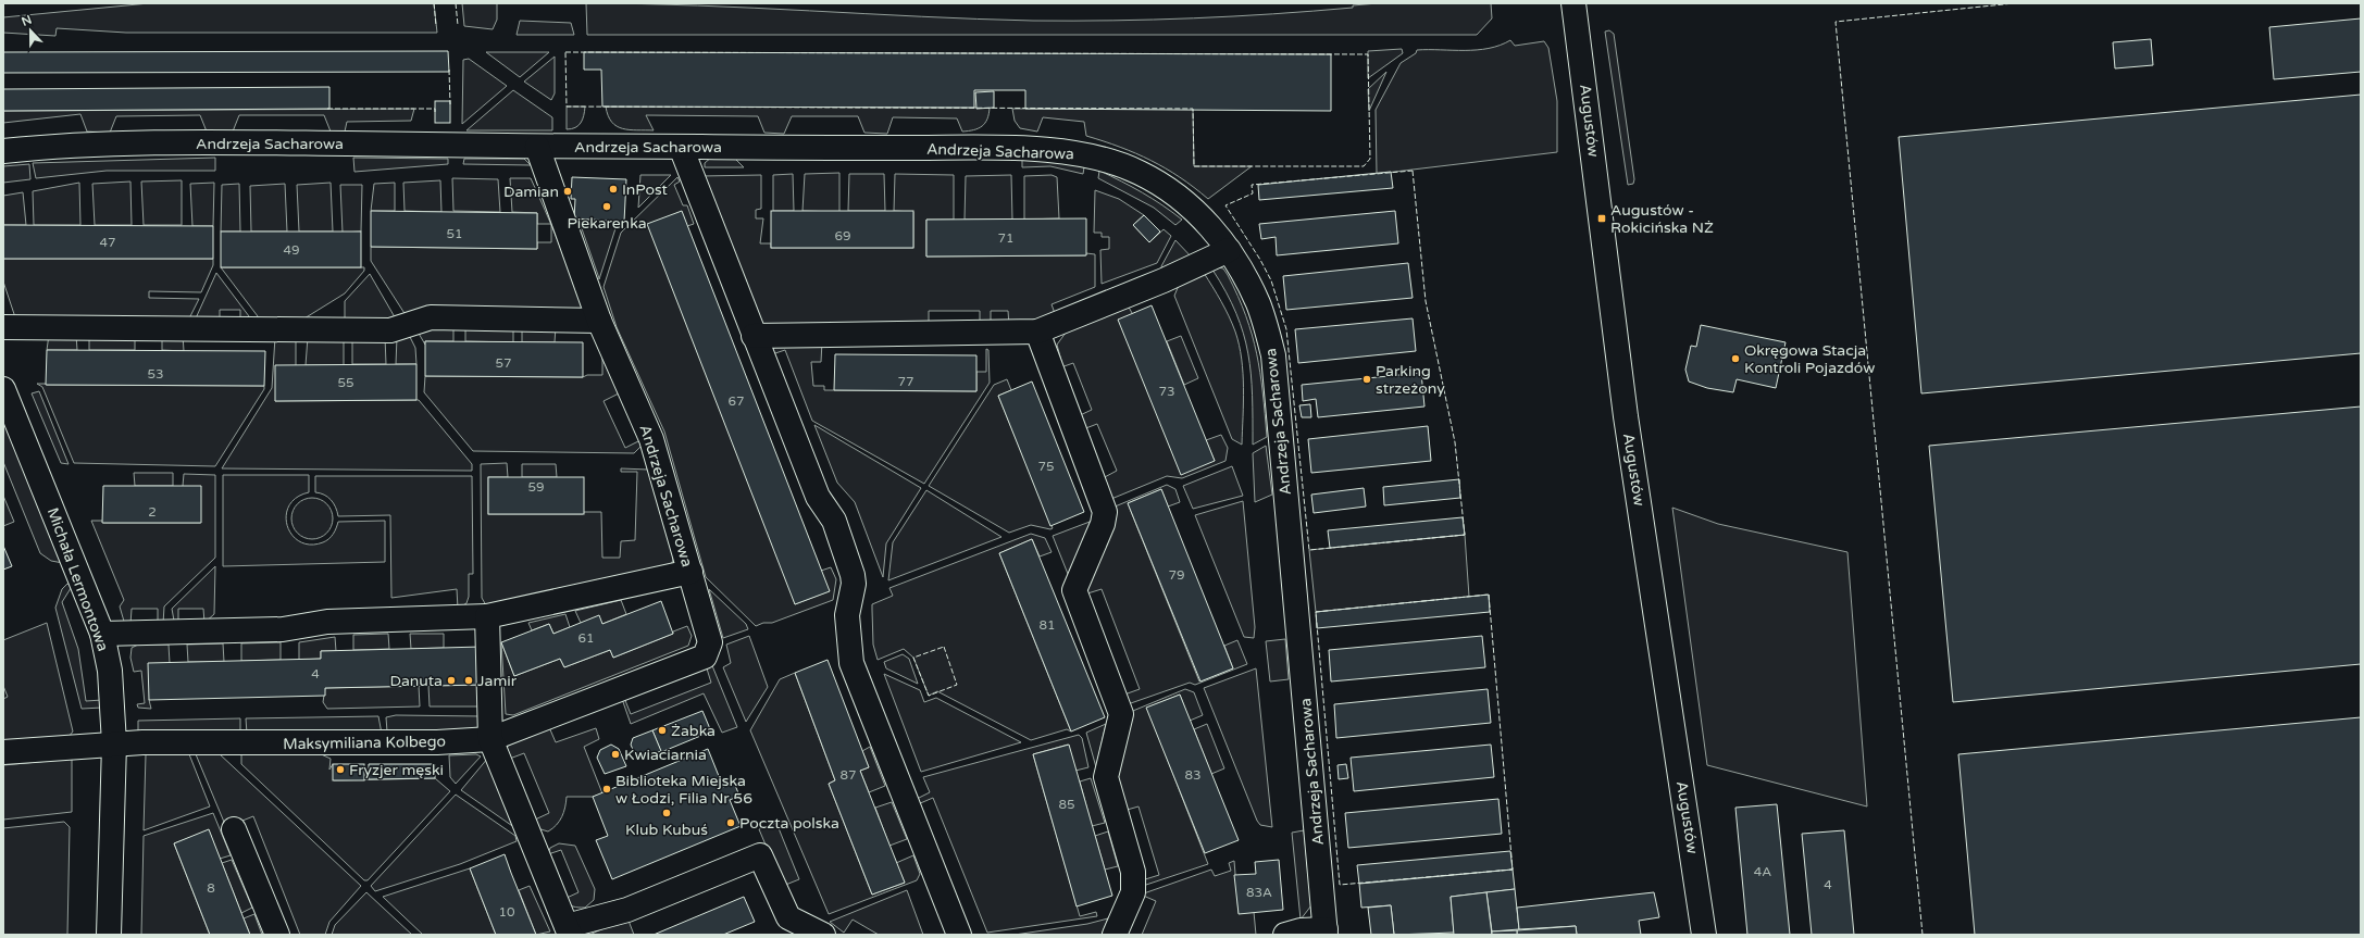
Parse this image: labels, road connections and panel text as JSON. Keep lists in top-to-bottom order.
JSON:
{
  "streets": {
    "street": [
      "Augustów",
      "Andrzeja Sacharowa",
      "Michała Lermontowa",
      "Maksymiliana Kolbego"
    ]
  },
  "crossings": [
    ["Andrzeja Sacharowa", "Maksymiliana Kolbego"],
    ["Michała Lermontowa", "Maksymiliana Kolbego"]
  ],
  "places": {
    "other": [
      "InPost",
      "Damian",
      "Piekarenka",
      "Okręgowa Stacja Kontroli Pojazdów",
      "Parking strzeżony",
      "Danuta",
      "Jamir",
      "Żabka",
      "Kwiaciarnia",
      "Fryzjer męski",
      "Biblioteka Miejska w Łodzi, Filia Nr 56",
      "Klub Kubuś",
      "Poczta polska"
    ],
    "transit": ["Augustów - Rokicińska NŻ"]
  },
  "house_numbers": [
    "51",
    "69",
    "71",
    "47",
    "49",
    "57",
    "53",
    "77",
    "55",
    "73",
    "67",
    "75",
    "59",
    "2",
    "79",
    "81",
    "61",
    "4",
    "87",
    "83",
    "85",
    "4A",
    "4",
    "8",
    "83A",
    "10"
  ],
  "north": "top"
}
